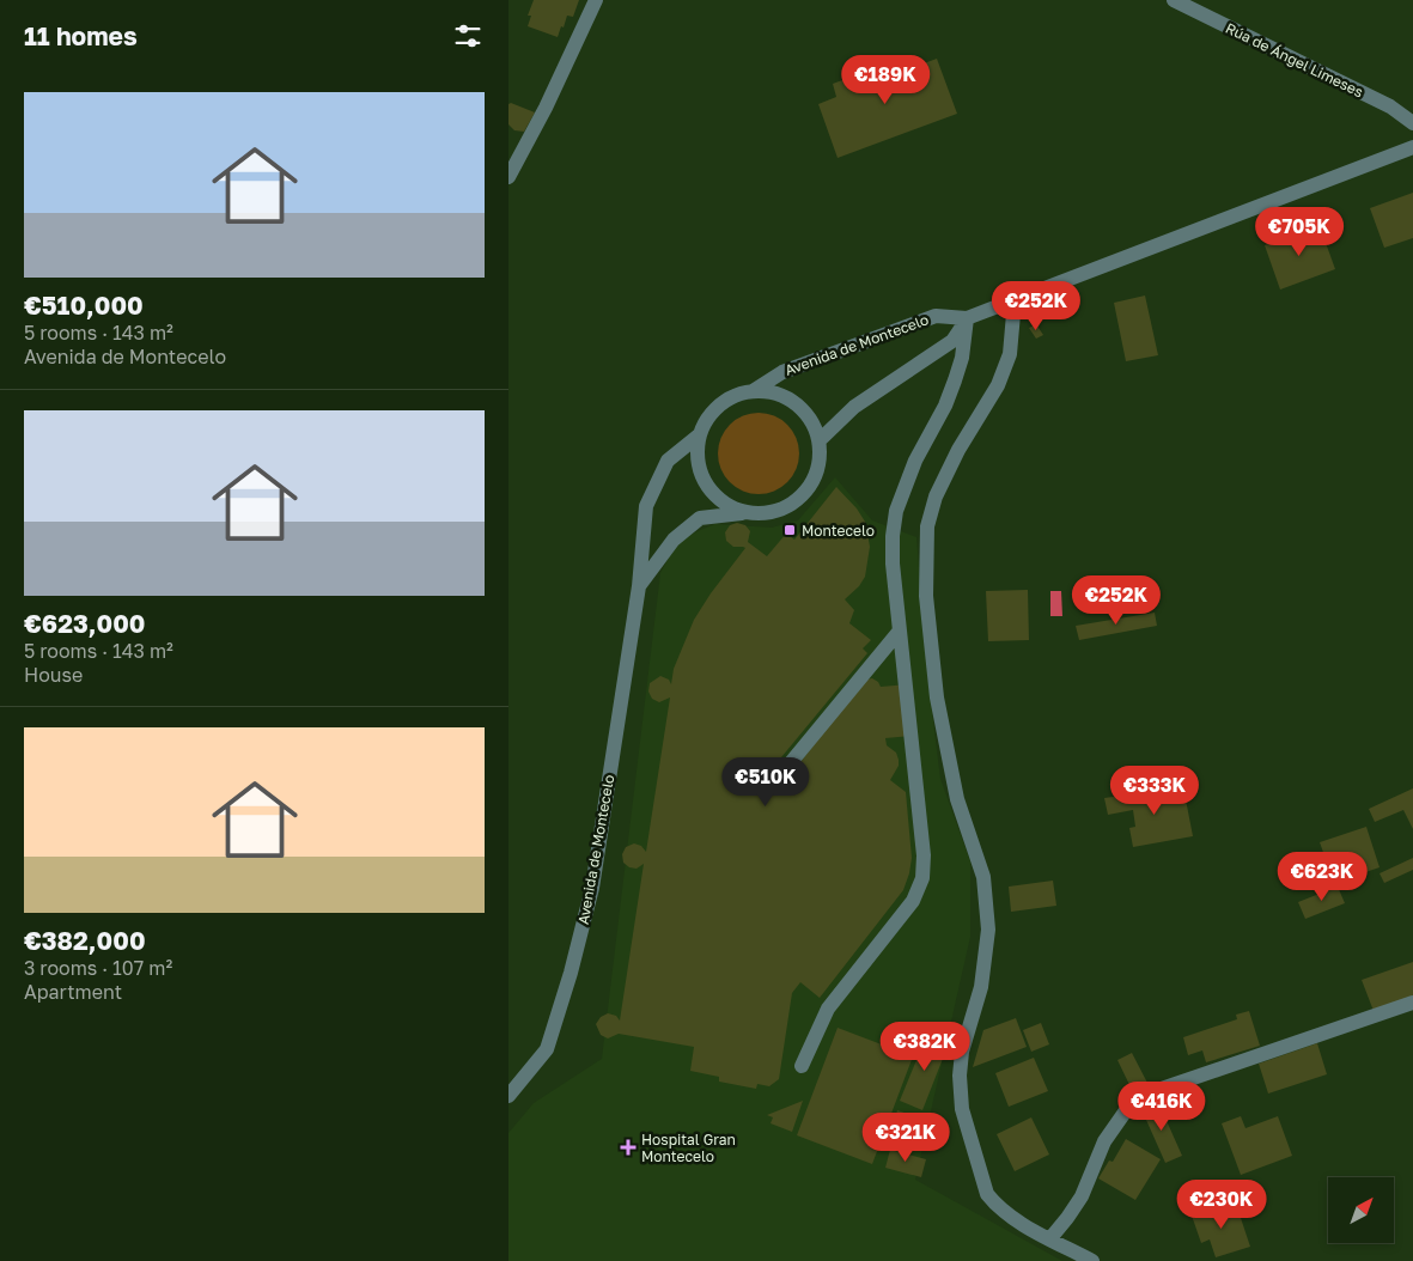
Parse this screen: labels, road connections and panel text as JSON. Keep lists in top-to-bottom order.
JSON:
{
  "streets": {
    "street": ["Rúa de Ángel Limeses", "Avenida de Montecelo"]
  },
  "places": {
    "transit": ["Montecelo"],
    "health": ["Hospital Gran Montecelo"]
  },
  "north": "top right",
  "page": {
    "heading": "11 homes",
    "price": [
      "€189K",
      "€705K",
      "€252K",
      "€252K",
      "€510K",
      "€333K",
      "€623K",
      "€382K",
      "€416K",
      "€321K",
      "€230K"
    ],
    "list": [
      {
        "name": "€510,000",
        "note": "5 rooms · 143 m² · Avenida de Montecelo"
      },
      {
        "name": "€623,000",
        "note": "5 rooms · 143 m² · House"
      },
      {
        "name": "€382,000",
        "note": "3 rooms · 107 m² · Apartment"
      }
    ]
  }
}
